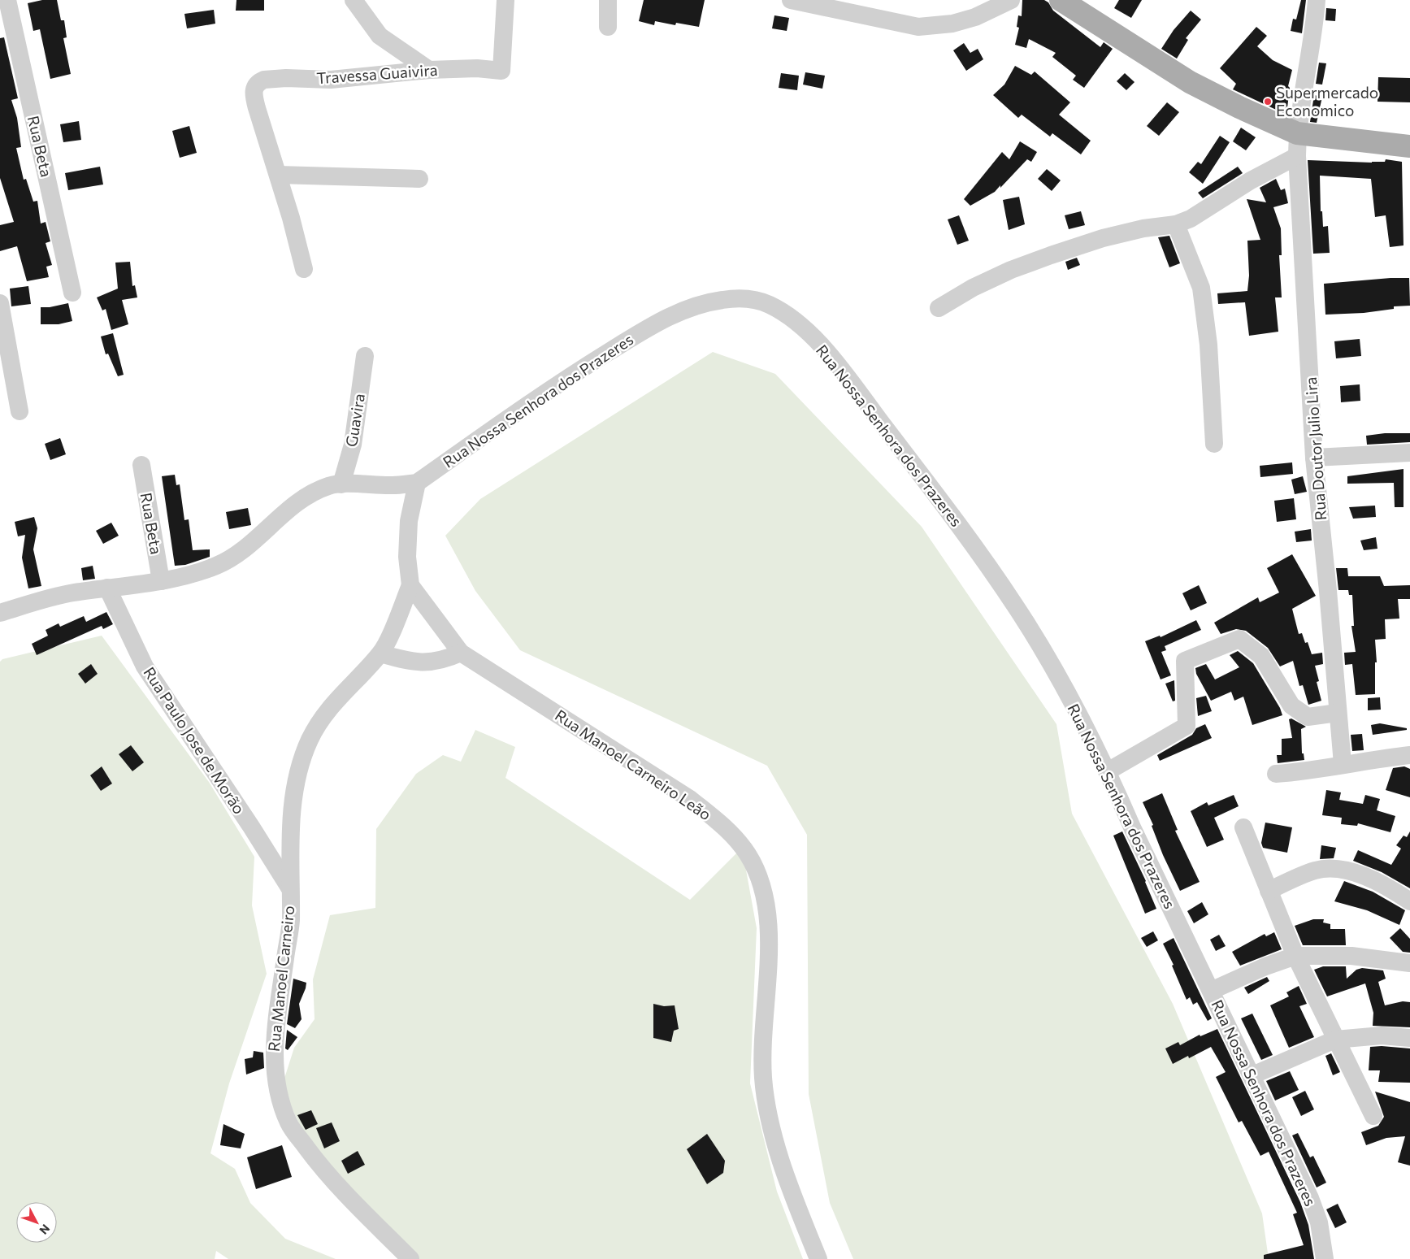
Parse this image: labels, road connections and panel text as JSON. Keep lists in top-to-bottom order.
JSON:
{
  "streets": {
    "street": [
      "Travessa Guaivira",
      "Rua Beta",
      "Rua Nossa Senhora dos Prazeres",
      "Guavira",
      "Rua Doutor Julio Lira",
      "Rua Paulo Jose de Morão",
      "Rua Manoel Carneiro Leão",
      "Rua Manoel Carneiro"
    ]
  },
  "crossings": [
    ["Rua Beta", "Rua Nossa Senhora dos Prazeres"],
    ["Rua Nossa Senhora dos Prazeres", "Guavira"],
    ["Rua Nossa Senhora dos Prazeres", "Rua Paulo Jose de Morão"],
    ["Rua Nossa Senhora dos Prazeres", "Rua Manoel Carneiro Leão"],
    ["Rua Paulo Jose de Morão", "Rua Manoel Carneiro"],
    ["Rua Manoel Carneiro Leão", "Rua Manoel Carneiro"]
  ],
  "places": ["Supermercado Economico"],
  "north": "bottom right"
}
